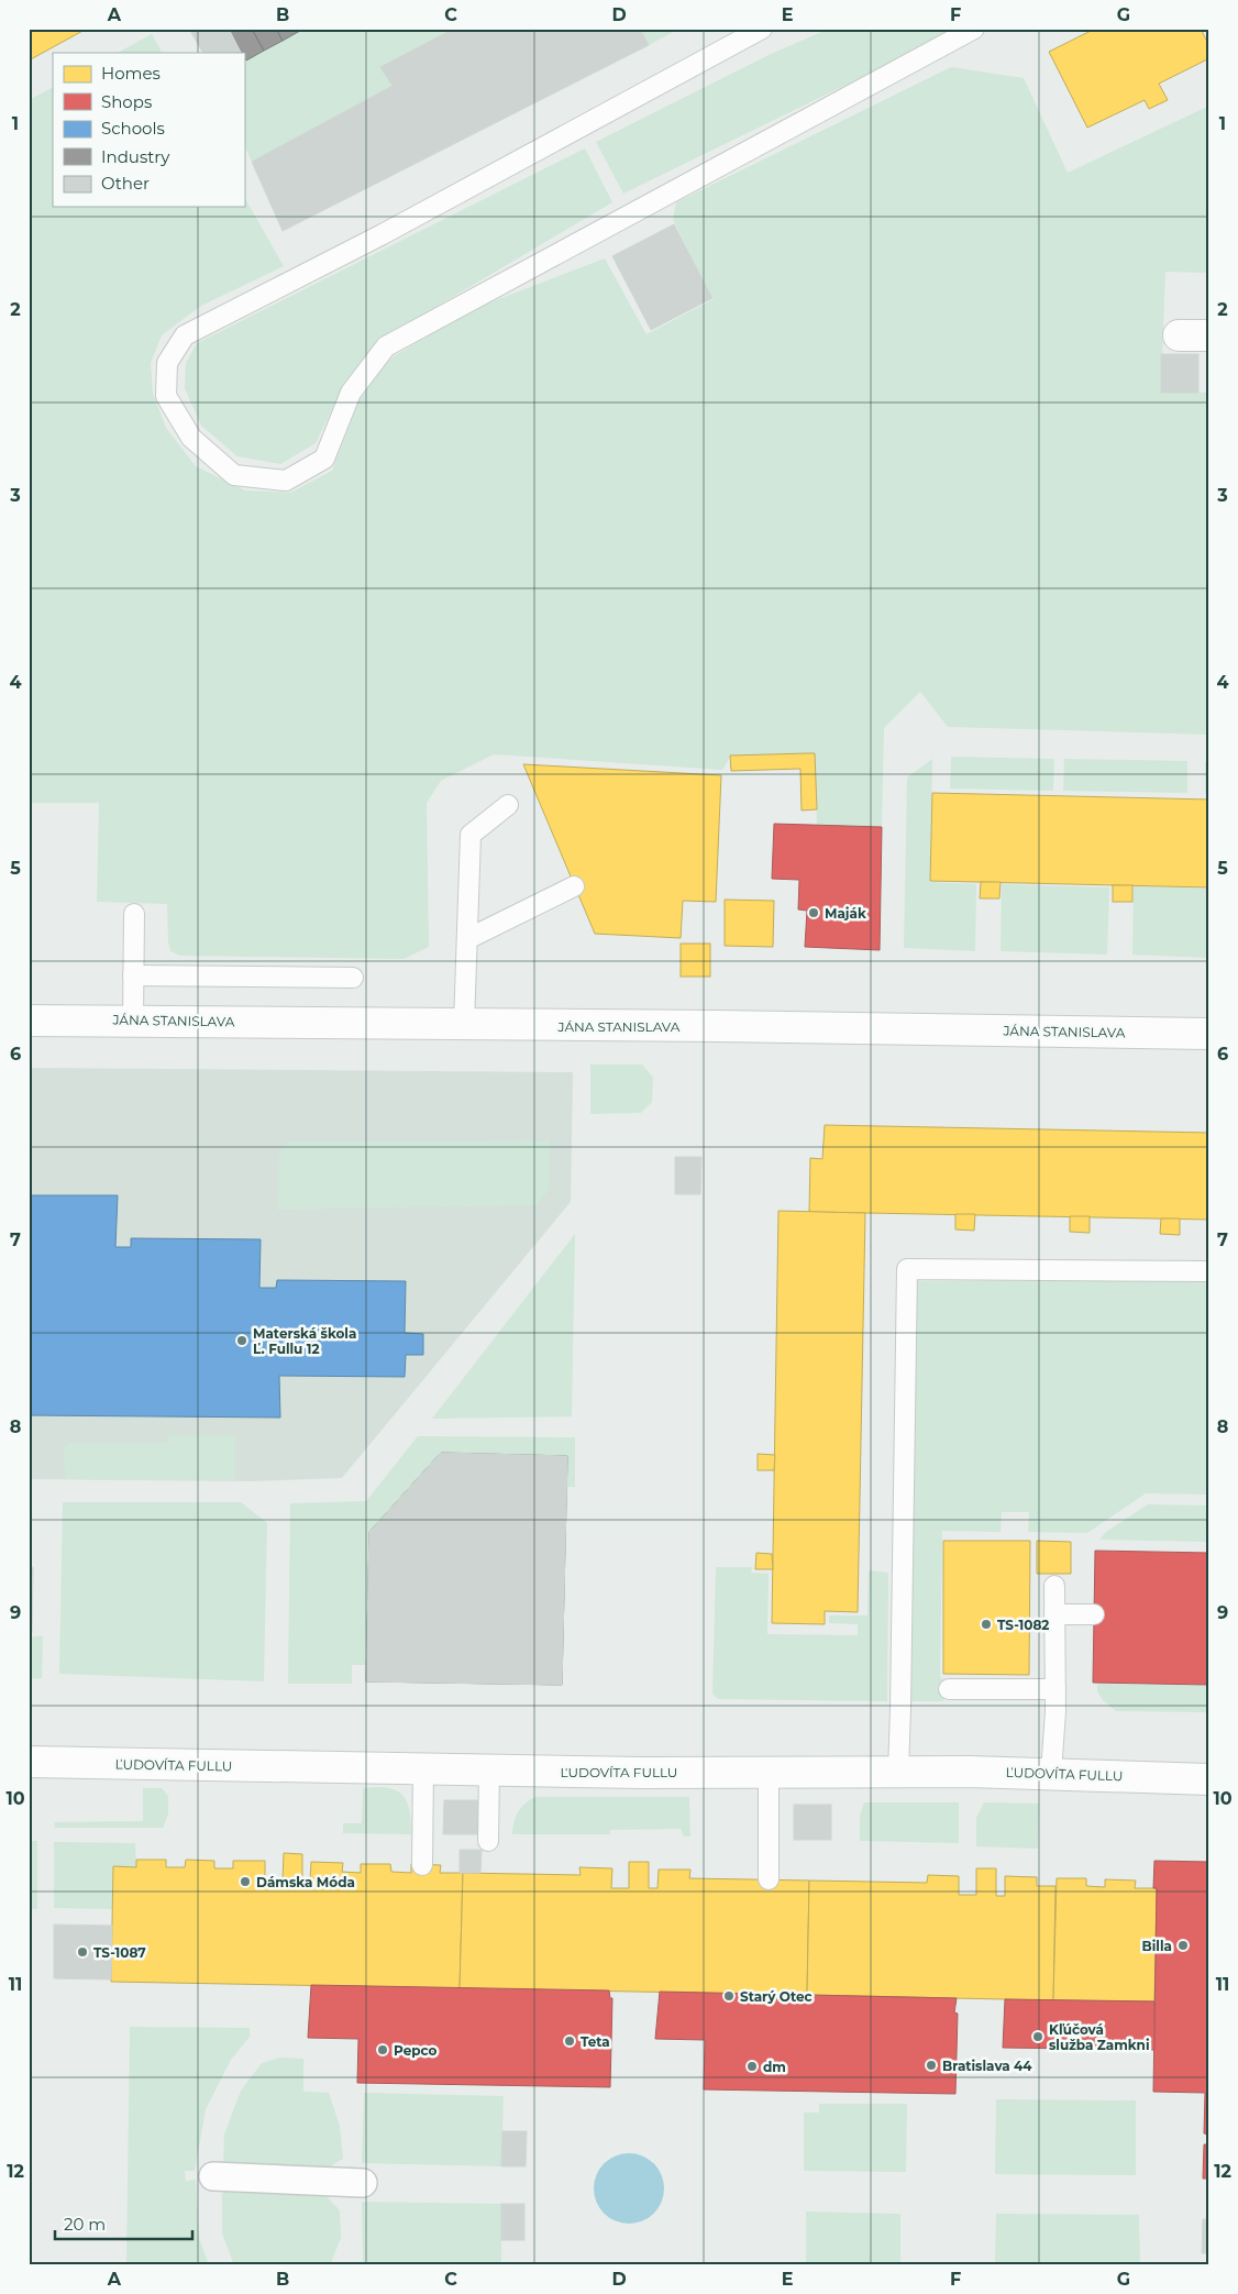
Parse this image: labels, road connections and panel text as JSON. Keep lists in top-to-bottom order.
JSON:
{
  "streets": {
    "street": ["JÁNA STANISLAVA", "ĽUDOVÍTA FULLU"]
  },
  "places": [
    "Maják",
    "Materská škola Ľ. Fullu 12",
    "TS-1082",
    "Dámska Móda",
    "Billa",
    "TS-1087",
    "Starý Otec",
    "Kľúčová služba Zamkni",
    "Teta",
    "Pepco",
    "Bratislava 44",
    "dm"
  ],
  "legend": [
    "Homes",
    "Shops",
    "Schools",
    "Industry",
    "Other"
  ],
  "scale_bar": "20 m",
  "grid": {
    "columns": [
      "A",
      "B",
      "C",
      "D",
      "E",
      "F",
      "G"
    ],
    "rows": [
      "1",
      "2",
      "3",
      "4",
      "5",
      "6",
      "7",
      "8",
      "9",
      "10",
      "11",
      "12"
    ]
  }
}
